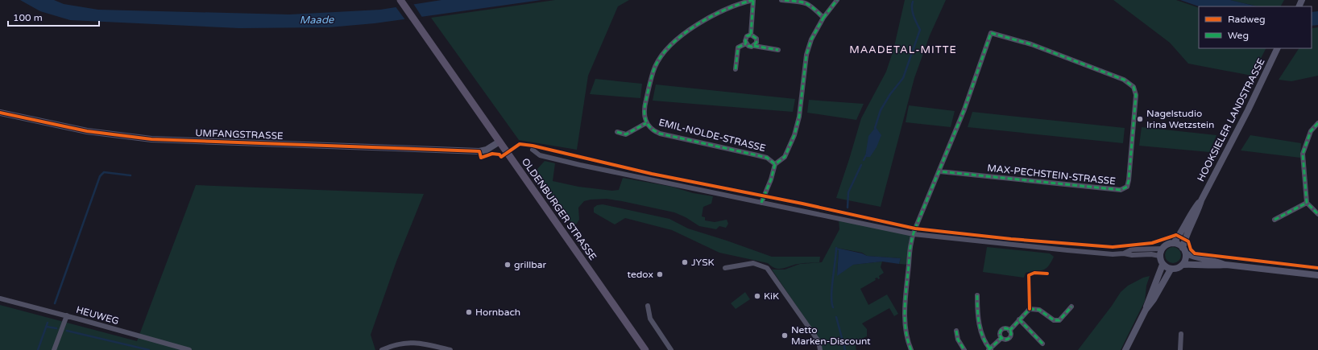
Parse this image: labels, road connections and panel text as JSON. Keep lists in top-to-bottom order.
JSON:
{
  "streets": {
    "main road": ["HOOKSIELER LANDSTRASSE", "UMFANGSTRASSE", "OLDENBURGER STRASSE"],
    "street": ["EMIL-NOLDE-STRASSE", "MAX-PECHSTEIN-STRASSE", "HEUWEG"]
  },
  "crossings": [
    ["UMFANGSTRASSE", "OLDENBURGER STRASSE"]
  ],
  "districts": ["MAADETAL-MITTE"],
  "water": ["Maade"],
  "places": [
    "Nagelstudio Irina Wetzstein",
    "JYSK",
    "grillbar",
    "tedox",
    "KiK",
    "Hornbach",
    "Netto Marken-Discount"
  ],
  "legend": ["Radweg", "Weg"],
  "scale_bar": "100 m"
}
